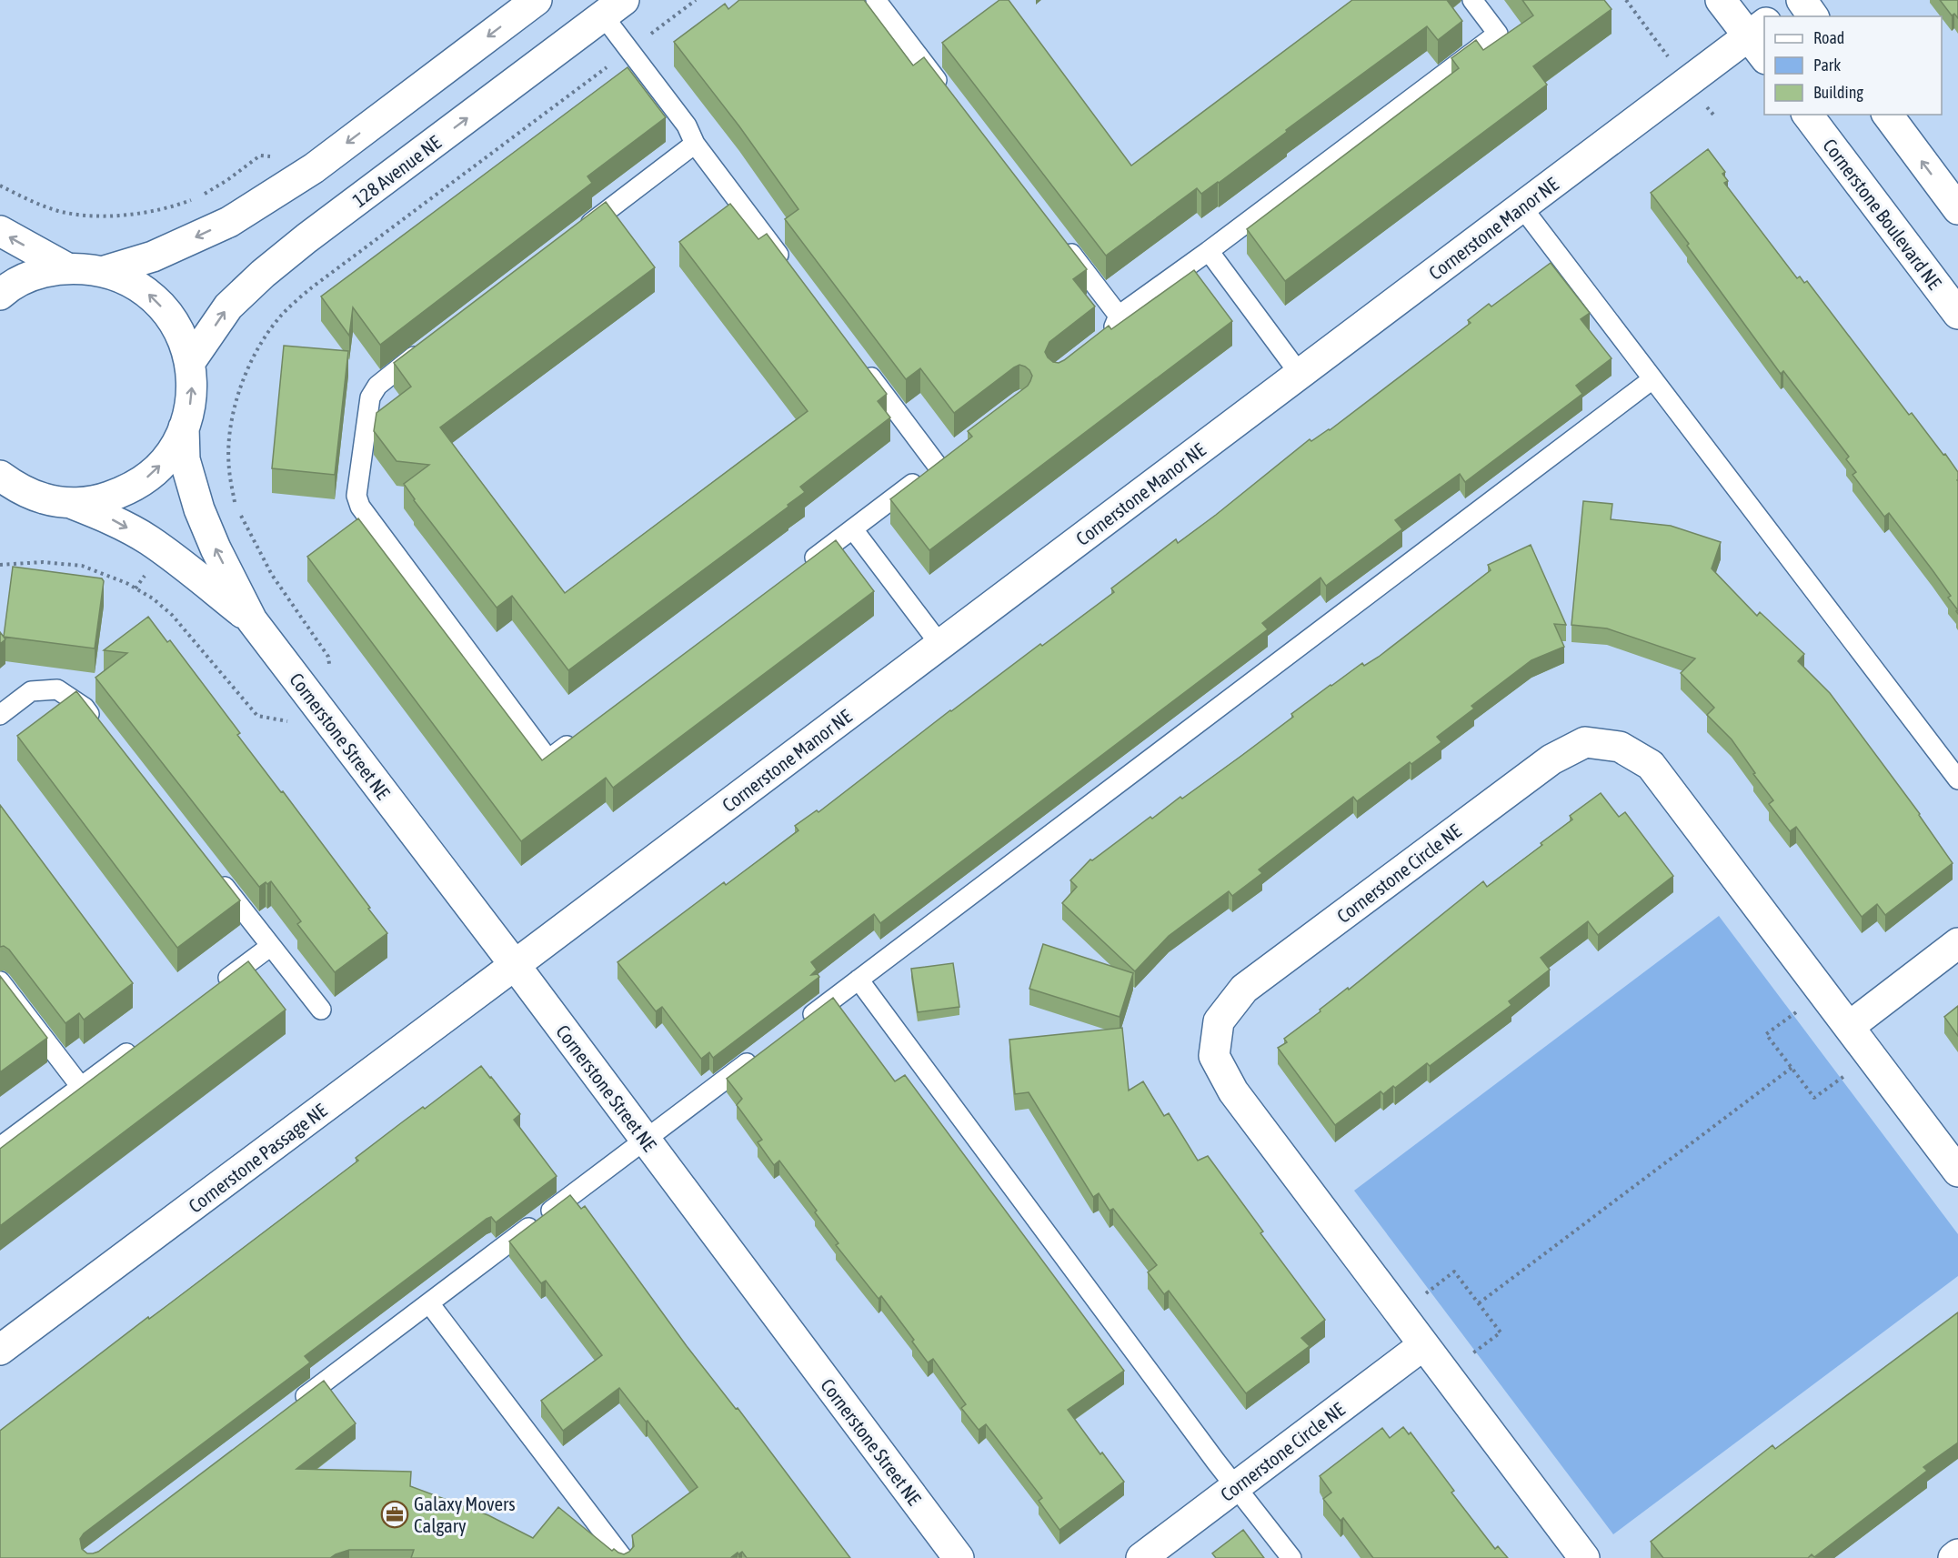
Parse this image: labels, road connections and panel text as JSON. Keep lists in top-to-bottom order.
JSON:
{
  "streets": {
    "street": [
      "128 Avenue NE",
      "Cornerstone Boulevard NE",
      "Cornerstone Manor NE",
      "Cornerstone Street NE",
      "Cornerstone Circle NE",
      "Cornerstone Passage NE"
    ]
  },
  "crossings": [
    ["Cornerstone Manor NE", "Cornerstone Street NE"],
    ["Cornerstone Manor NE", "Cornerstone Passage NE"],
    ["Cornerstone Street NE", "Cornerstone Passage NE"]
  ],
  "places": {
    "office": ["Galaxy Movers Calgary"]
  },
  "legend": ["Road", "Park", "Building"]
}
